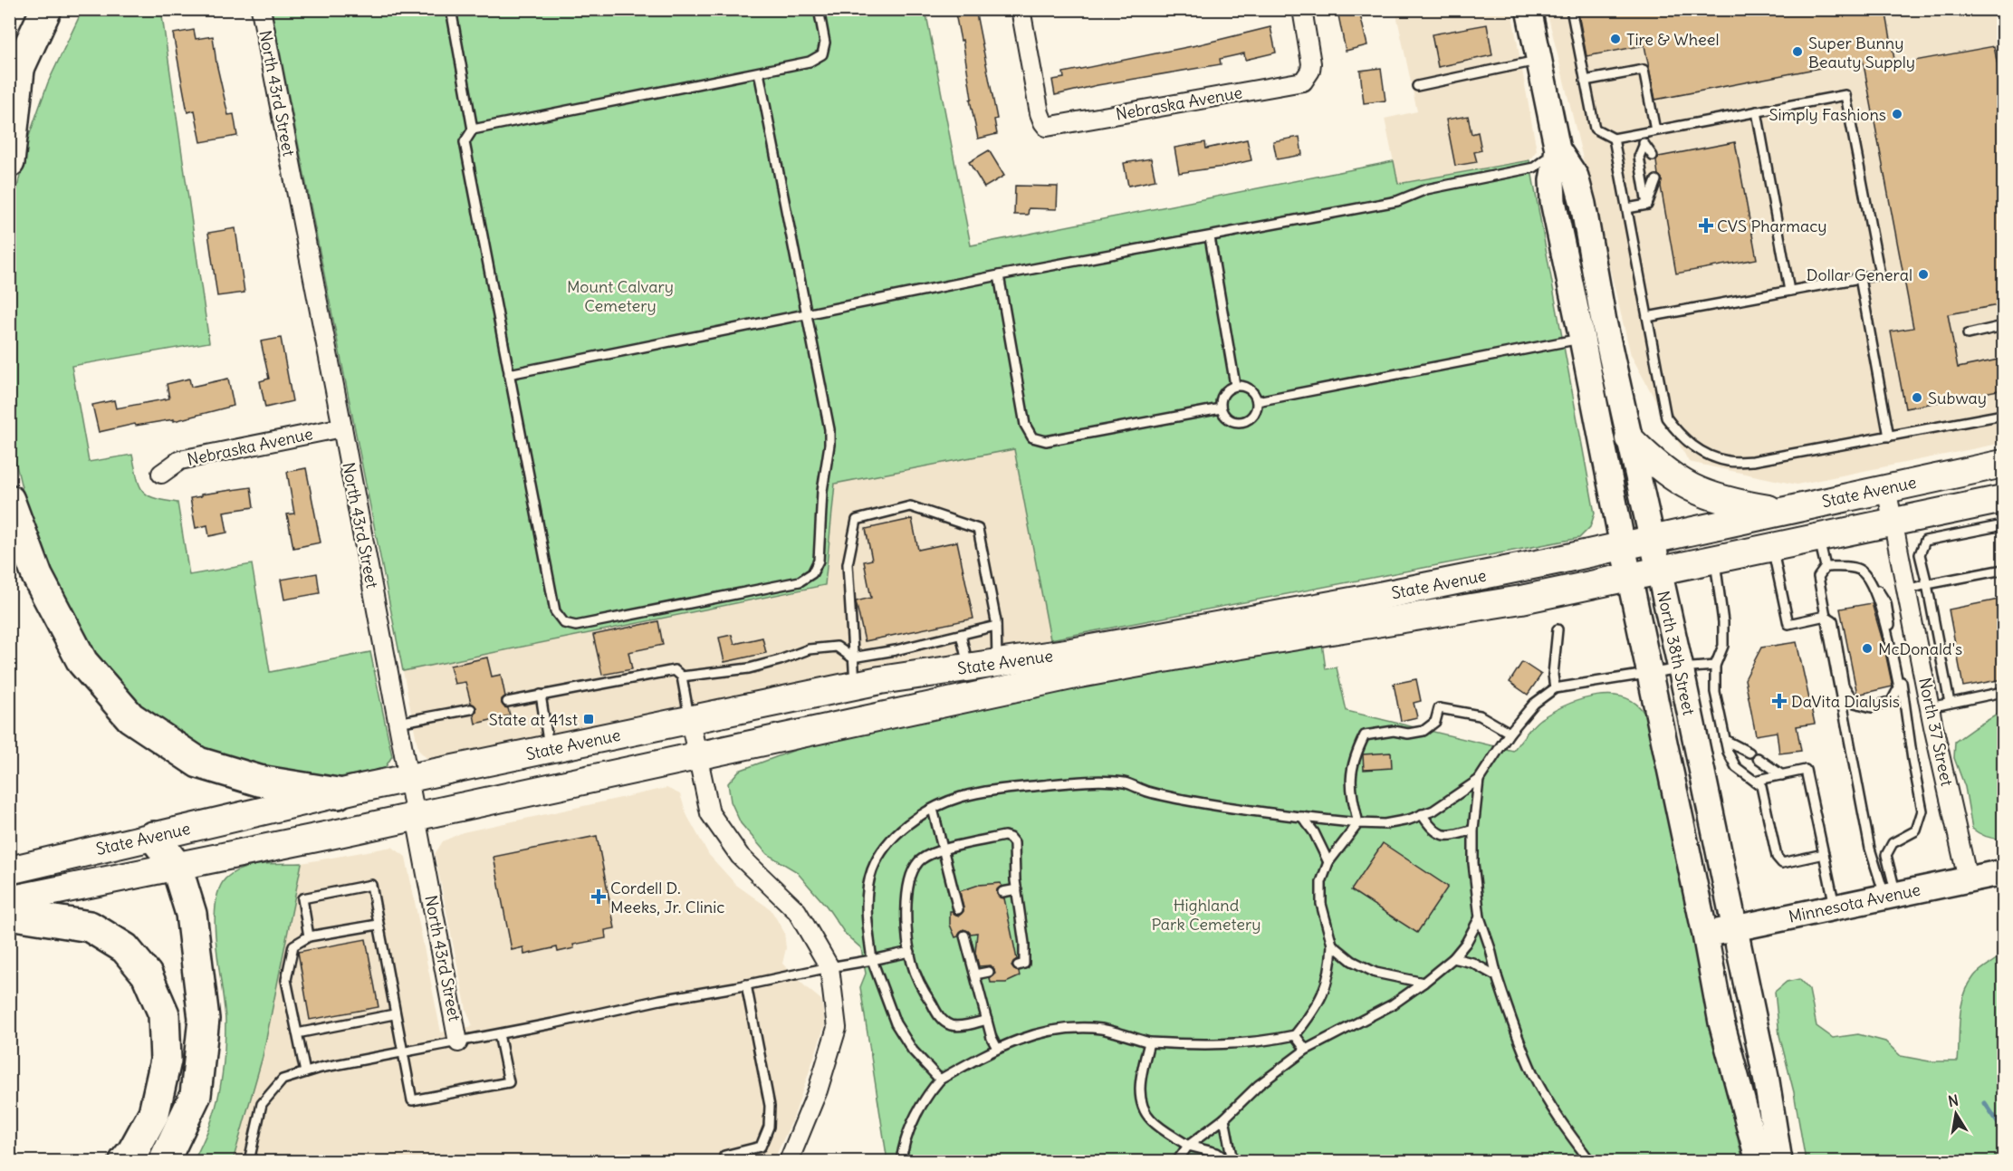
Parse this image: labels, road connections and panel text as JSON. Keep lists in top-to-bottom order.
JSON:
{
  "streets": {
    "main road": ["State Avenue", "North 38th Street", "Minnesota Avenue"],
    "street": ["North 43rd Street", "Nebraska Avenue", "North 37 Street"]
  },
  "crossings": [
    ["North 43rd Street", "Nebraska Avenue"],
    ["North 43rd Street", "State Avenue"],
    ["State Avenue", "North 38th Street"],
    ["State Avenue", "North 37 Street"],
    ["North 38th Street", "Minnesota Avenue"],
    ["North 37 Street", "Minnesota Avenue"]
  ],
  "parks": ["Mount Calvary Cemetery", "Highland Park Cemetery"],
  "places": {
    "other": [
      "Tire & Wheel",
      "Super Bunny Beauty Supply",
      "Simply Fashions",
      "Dollar General",
      "Subway",
      "McDonald's"
    ],
    "health": ["CVS Pharmacy", "DaVita Dialysis", "Cordell D. Meeks, Jr. Clinic"],
    "transit": ["State at 41st"]
  },
  "north": "top"
}
